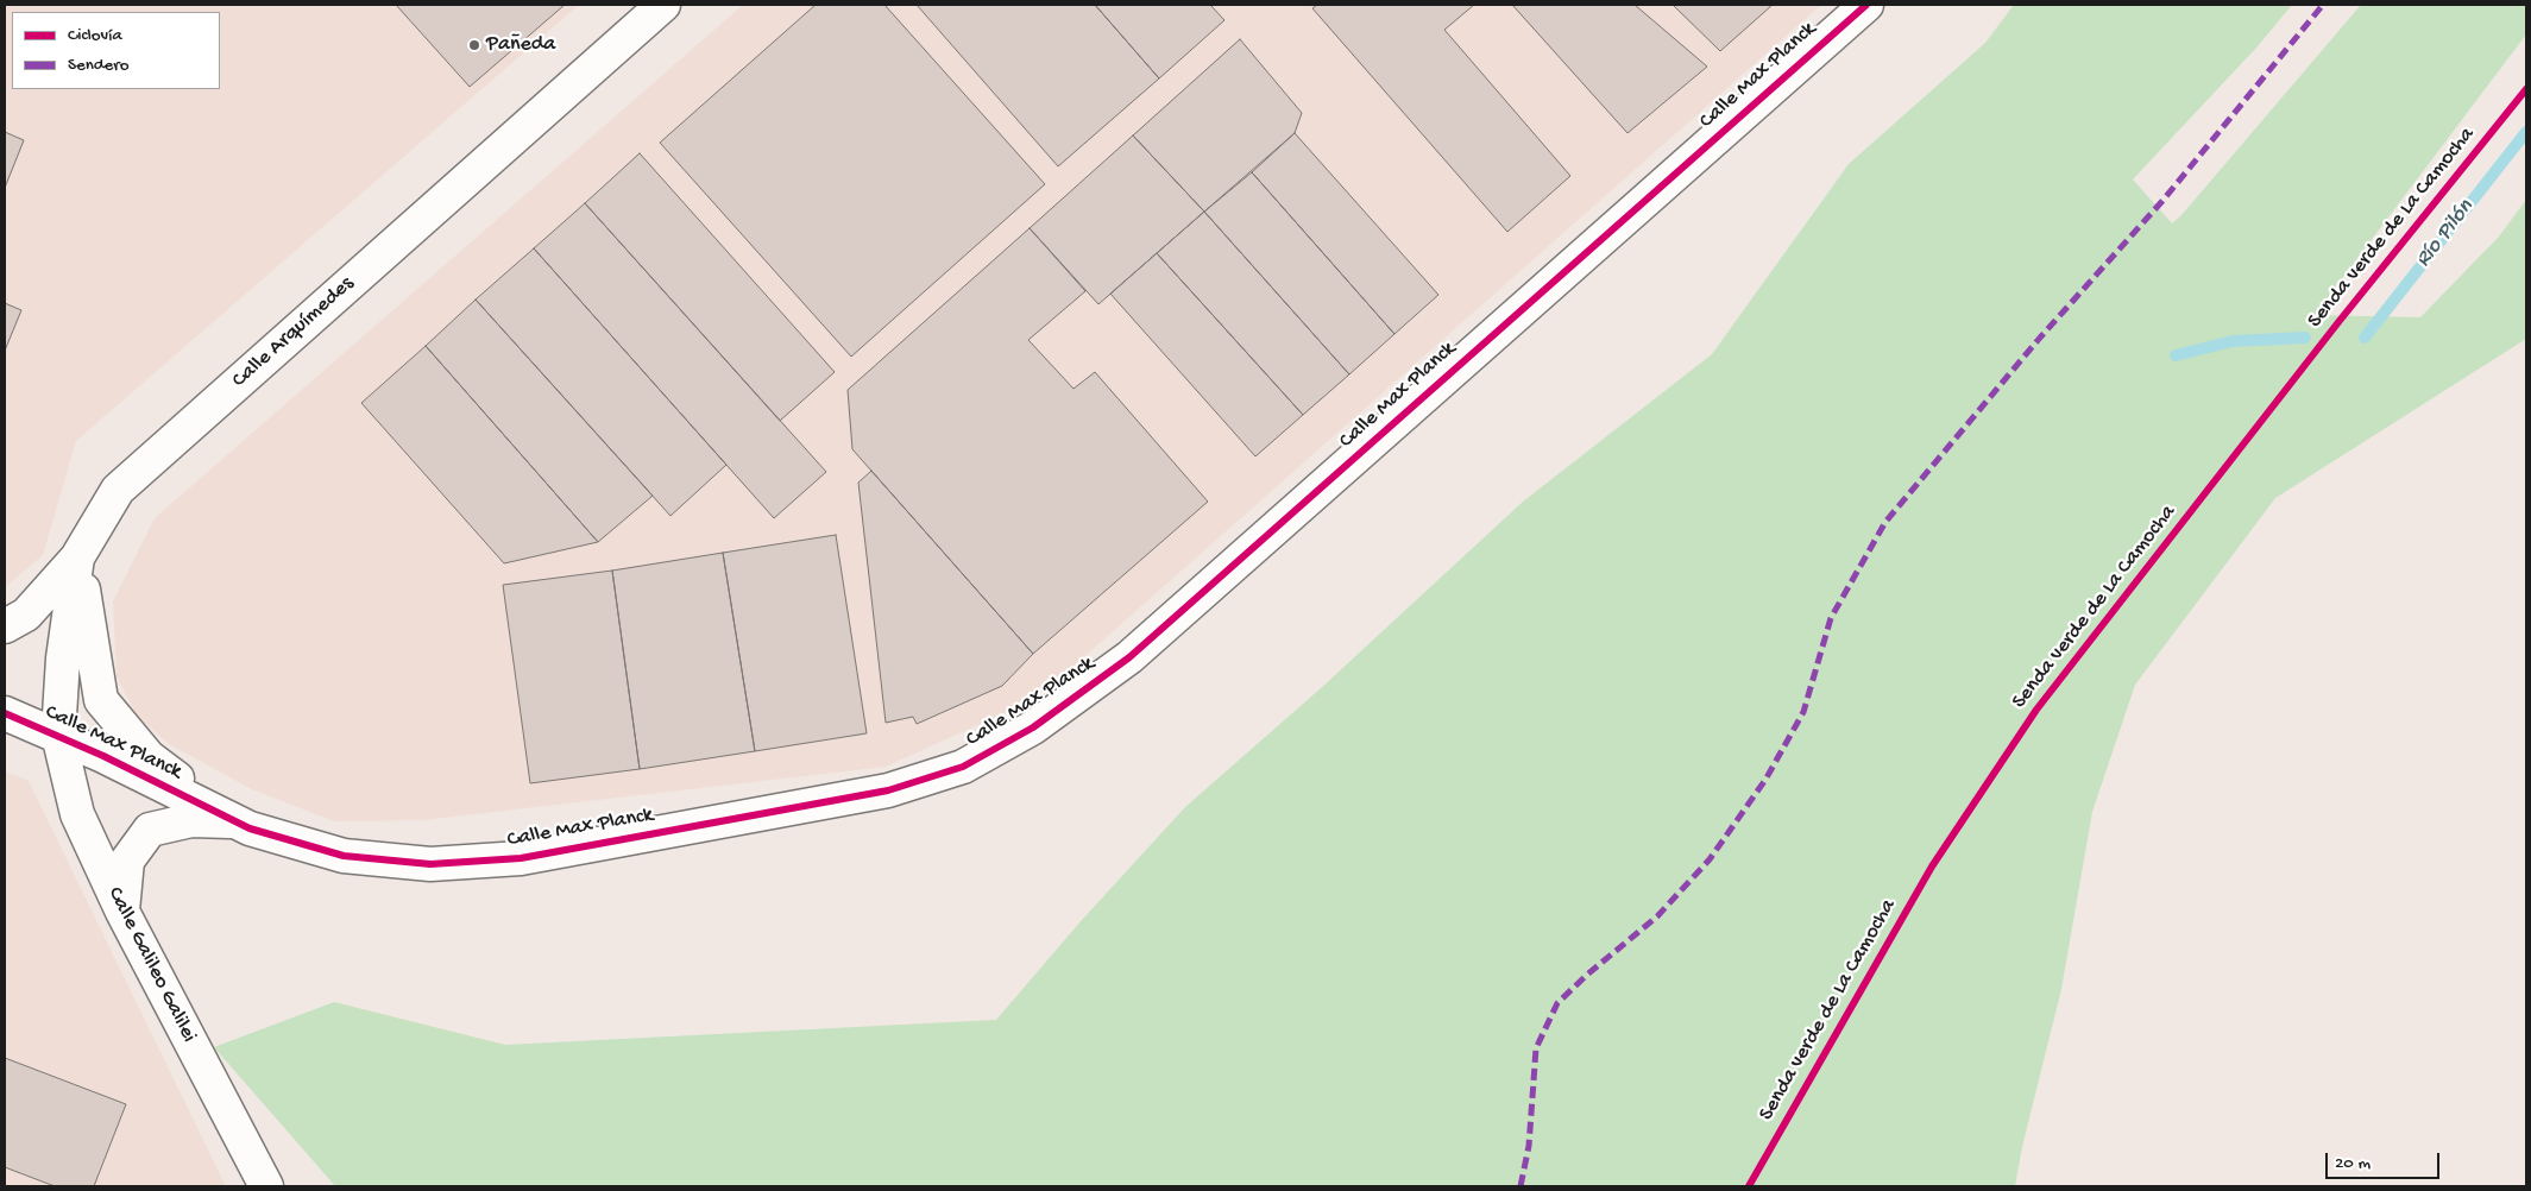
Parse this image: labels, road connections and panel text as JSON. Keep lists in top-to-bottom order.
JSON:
{
  "streets": {
    "street": ["Calle Max Planck", "Calle Arquímedes", "Calle Galileo Galilei"],
    "cycle path": ["Senda verde de La Camocha"]
  },
  "crossings": [
    ["Calle Max Planck", "Calle Arquímedes"],
    ["Calle Max Planck", "Calle Galileo Galilei"],
    ["Calle Arquímedes", "Calle Galileo Galilei"]
  ],
  "water": ["Río Pilón"],
  "places": ["Pañeda"],
  "legend": ["Ciclovía", "Sendero"],
  "scale_bar": "20 m"
}
